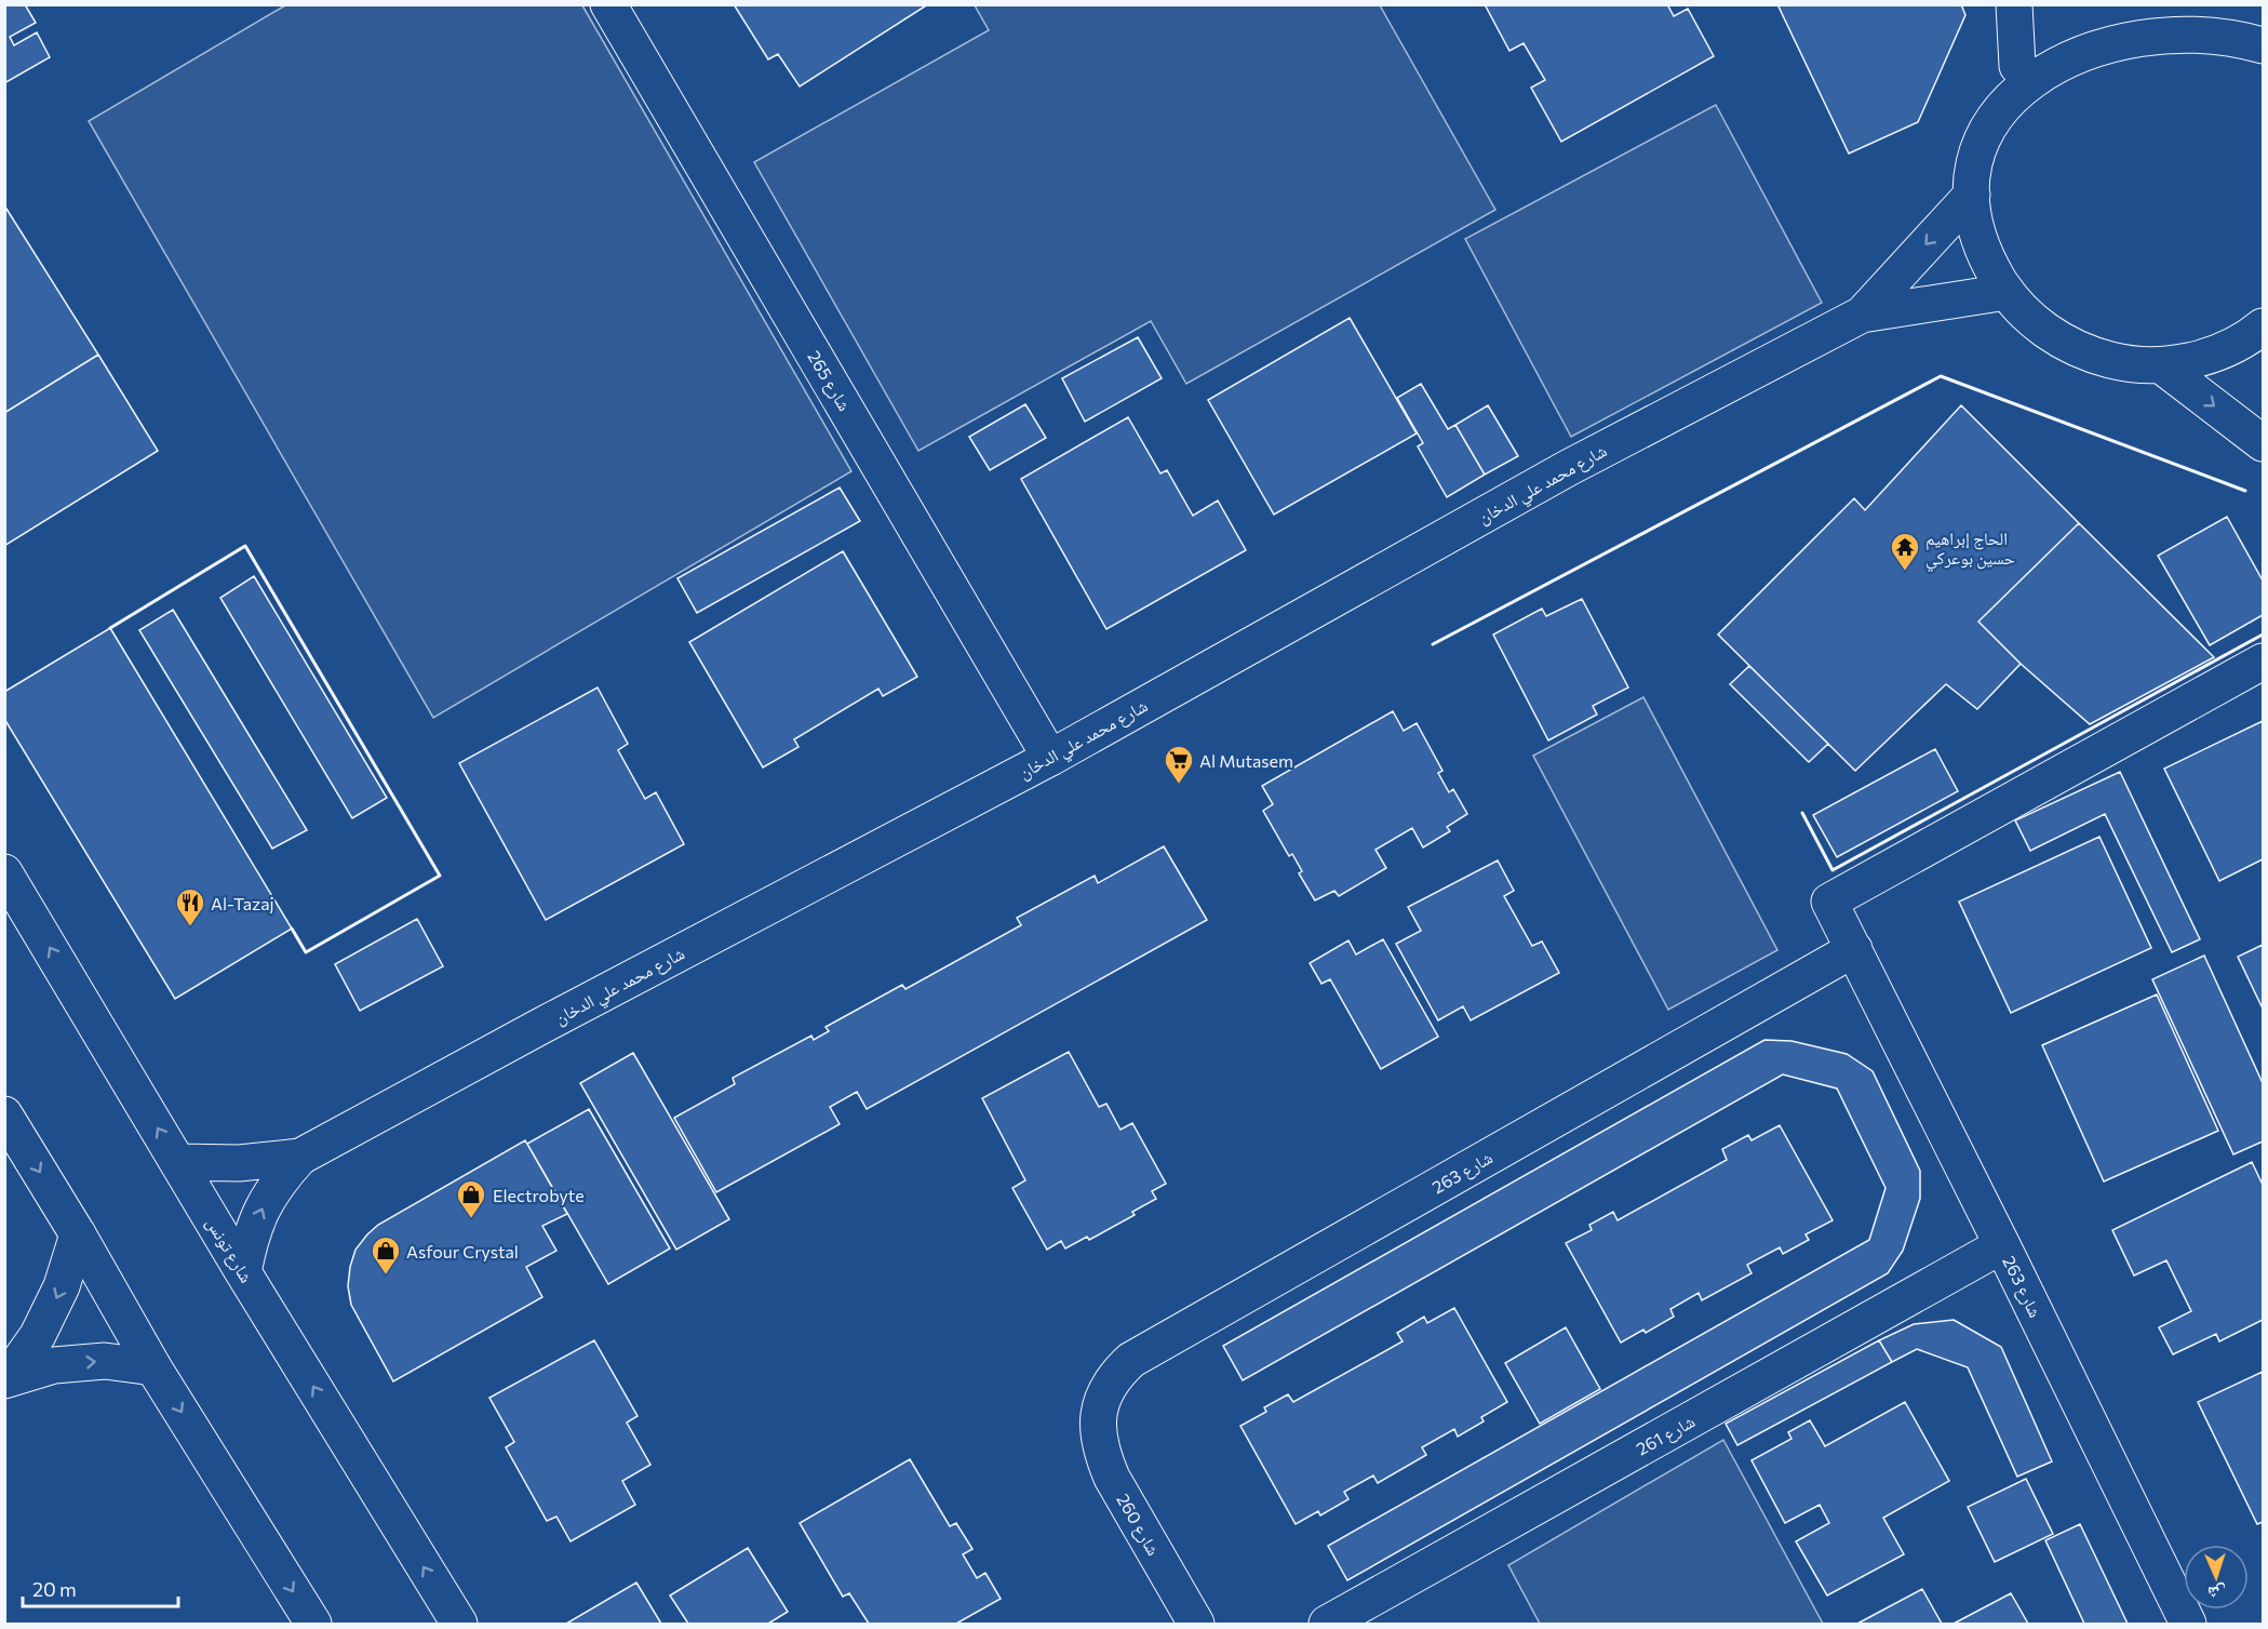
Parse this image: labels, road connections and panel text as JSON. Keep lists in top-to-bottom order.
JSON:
{
  "streets": {
    "street": [
      "شارع 265",
      "شارع محمد علي الدخان",
      "شارع 263",
      "شارع تونس",
      "شارع 261",
      "شارع 260"
    ]
  },
  "crossings": [
    ["شارع 265", "شارع محمد علي الدخان"],
    ["شارع محمد علي الدخان", "شارع تونس"],
    ["شارع 263", "شارع 261"],
    ["شارع 263", "شارع 260"]
  ],
  "places": {
    "temple": ["الحاج إبراهيم حسين بوعركي"],
    "supermarket": ["Al Mutasem"],
    "restaurant": ["Al-Tazaj"],
    "shop": ["Electrobyte", "Asfour Crystal"]
  },
  "scale_bar": "20 m",
  "north": "bottom"
}
